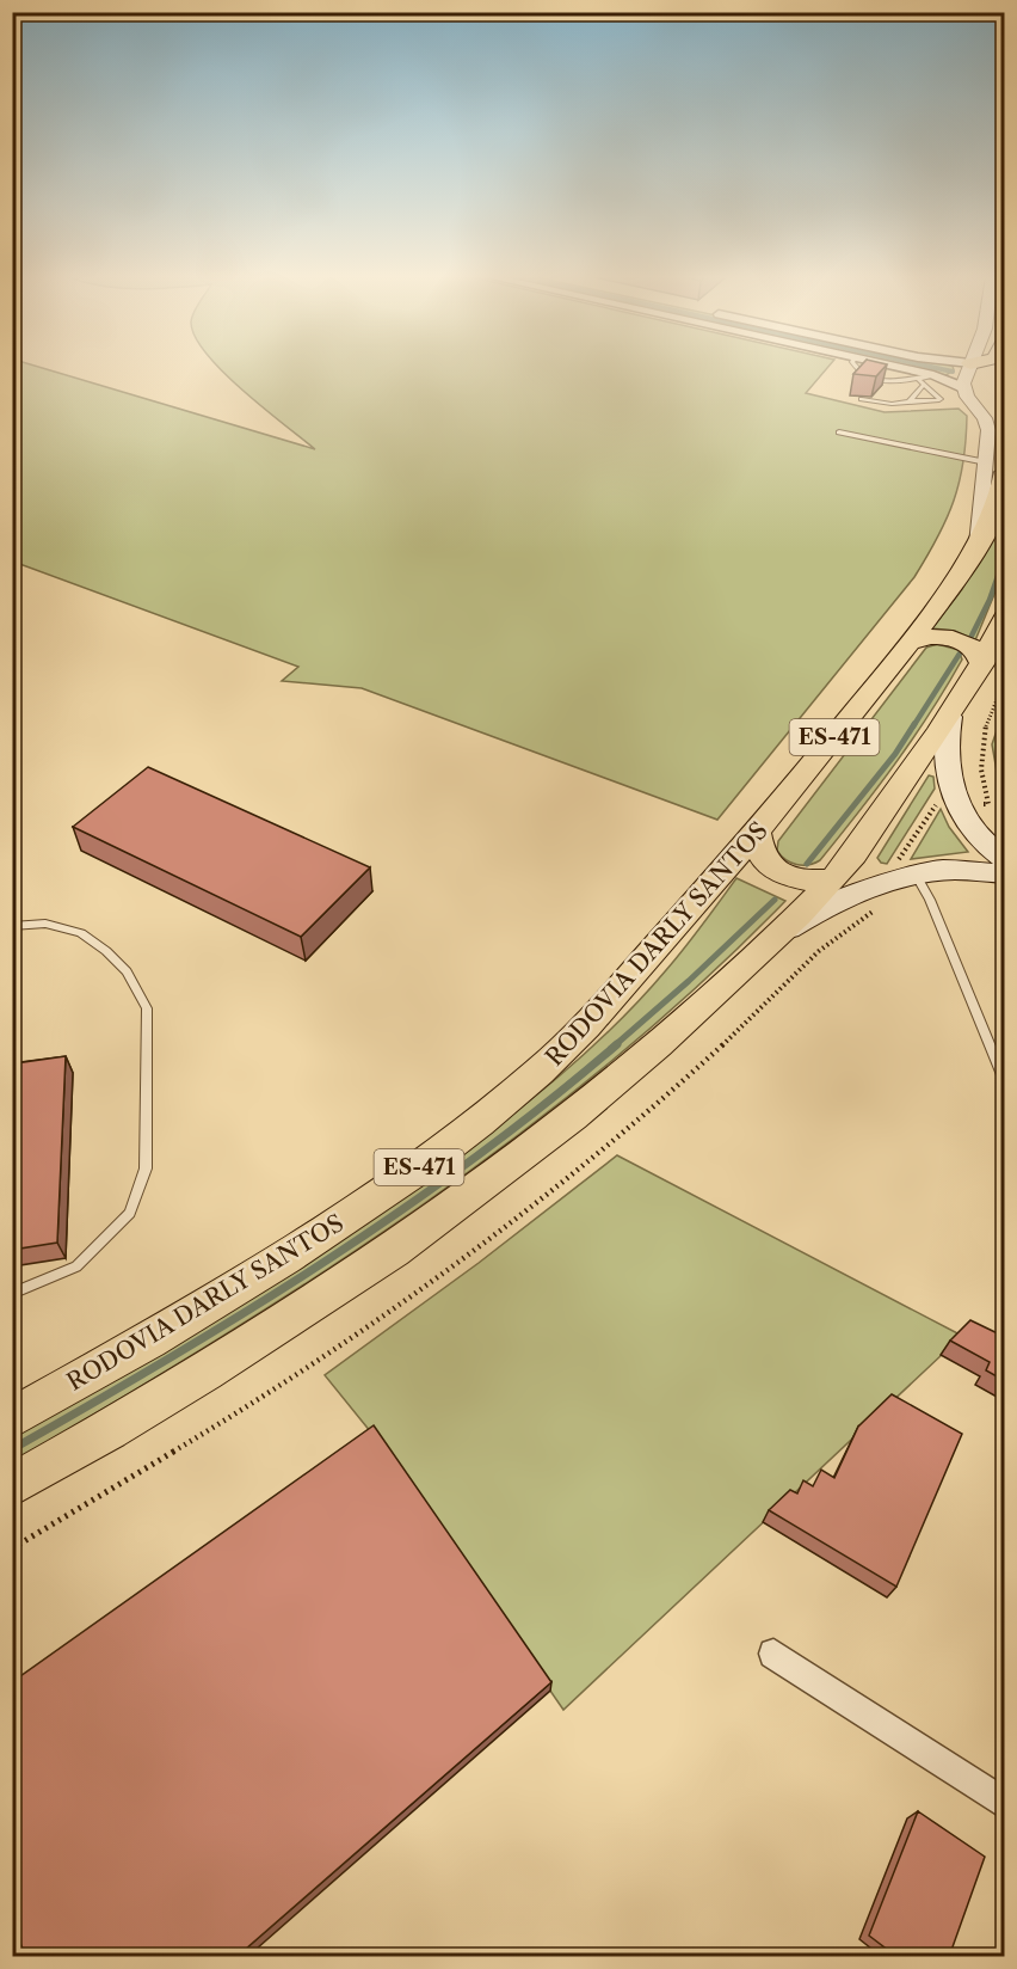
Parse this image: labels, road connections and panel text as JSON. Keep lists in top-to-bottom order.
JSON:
{
  "streets": {
    "main road": ["ES-471", "RODOVIA DARLY SANTOS"]
  }
}
